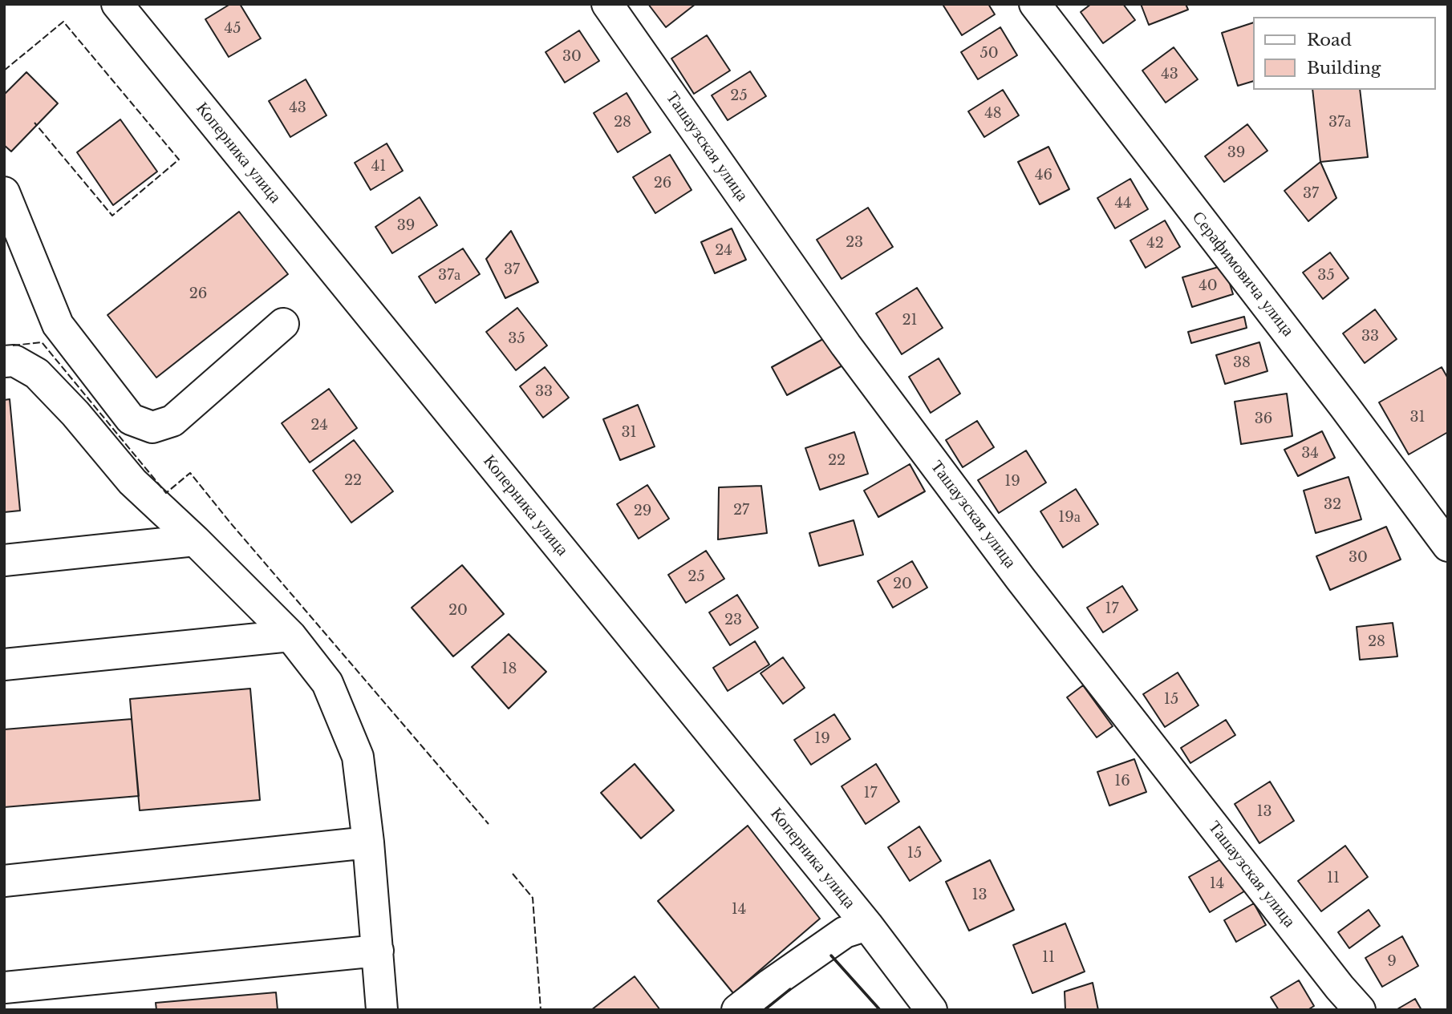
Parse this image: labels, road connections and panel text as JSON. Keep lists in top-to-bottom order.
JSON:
{
  "streets": {
    "street": ["Ташаузская улица", "Коперника улица", "Серафимовича улица"]
  },
  "house_numbers": [
    "45",
    "50",
    "30",
    "43",
    "25",
    "43",
    "48",
    "28",
    "37а",
    "39",
    "41",
    "46",
    "26",
    "37",
    "44",
    "39",
    "23",
    "42",
    "24",
    "37",
    "37а",
    "35",
    "40",
    "26",
    "21",
    "33",
    "35",
    "38",
    "33",
    "31",
    "36",
    "24",
    "31",
    "34",
    "22",
    "22",
    "19",
    "32",
    "27",
    "29",
    "19а",
    "30",
    "25",
    "20",
    "17",
    "20",
    "23",
    "28",
    "18",
    "15",
    "19",
    "16",
    "17",
    "13",
    "15",
    "11",
    "14",
    "13",
    "14",
    "11",
    "9"
  ],
  "legend": ["Road", "Building"]
}
